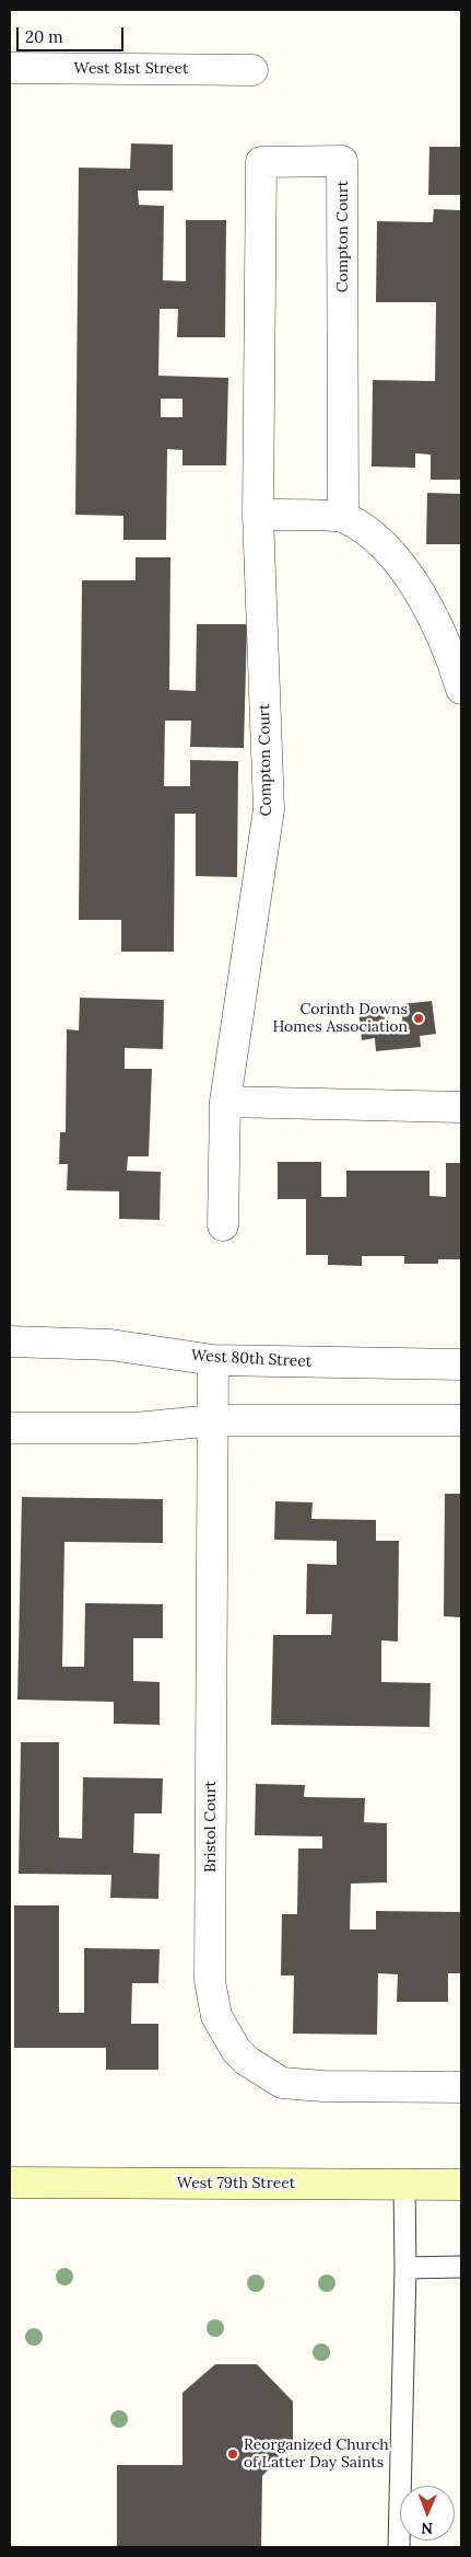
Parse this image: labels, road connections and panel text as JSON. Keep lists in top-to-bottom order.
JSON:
{
  "streets": {
    "street": [
      "West 81st Street",
      "Compton Court",
      "West 80th Street",
      "Bristol Court",
      "West 79th Street"
    ]
  },
  "crossings": [
    ["West 80th Street", "Bristol Court"]
  ],
  "places": ["Corinth Downs Homes Association", "Reorganized Church of Latter Day Saints"],
  "scale_bar": "20 m",
  "north": "bottom"
}
